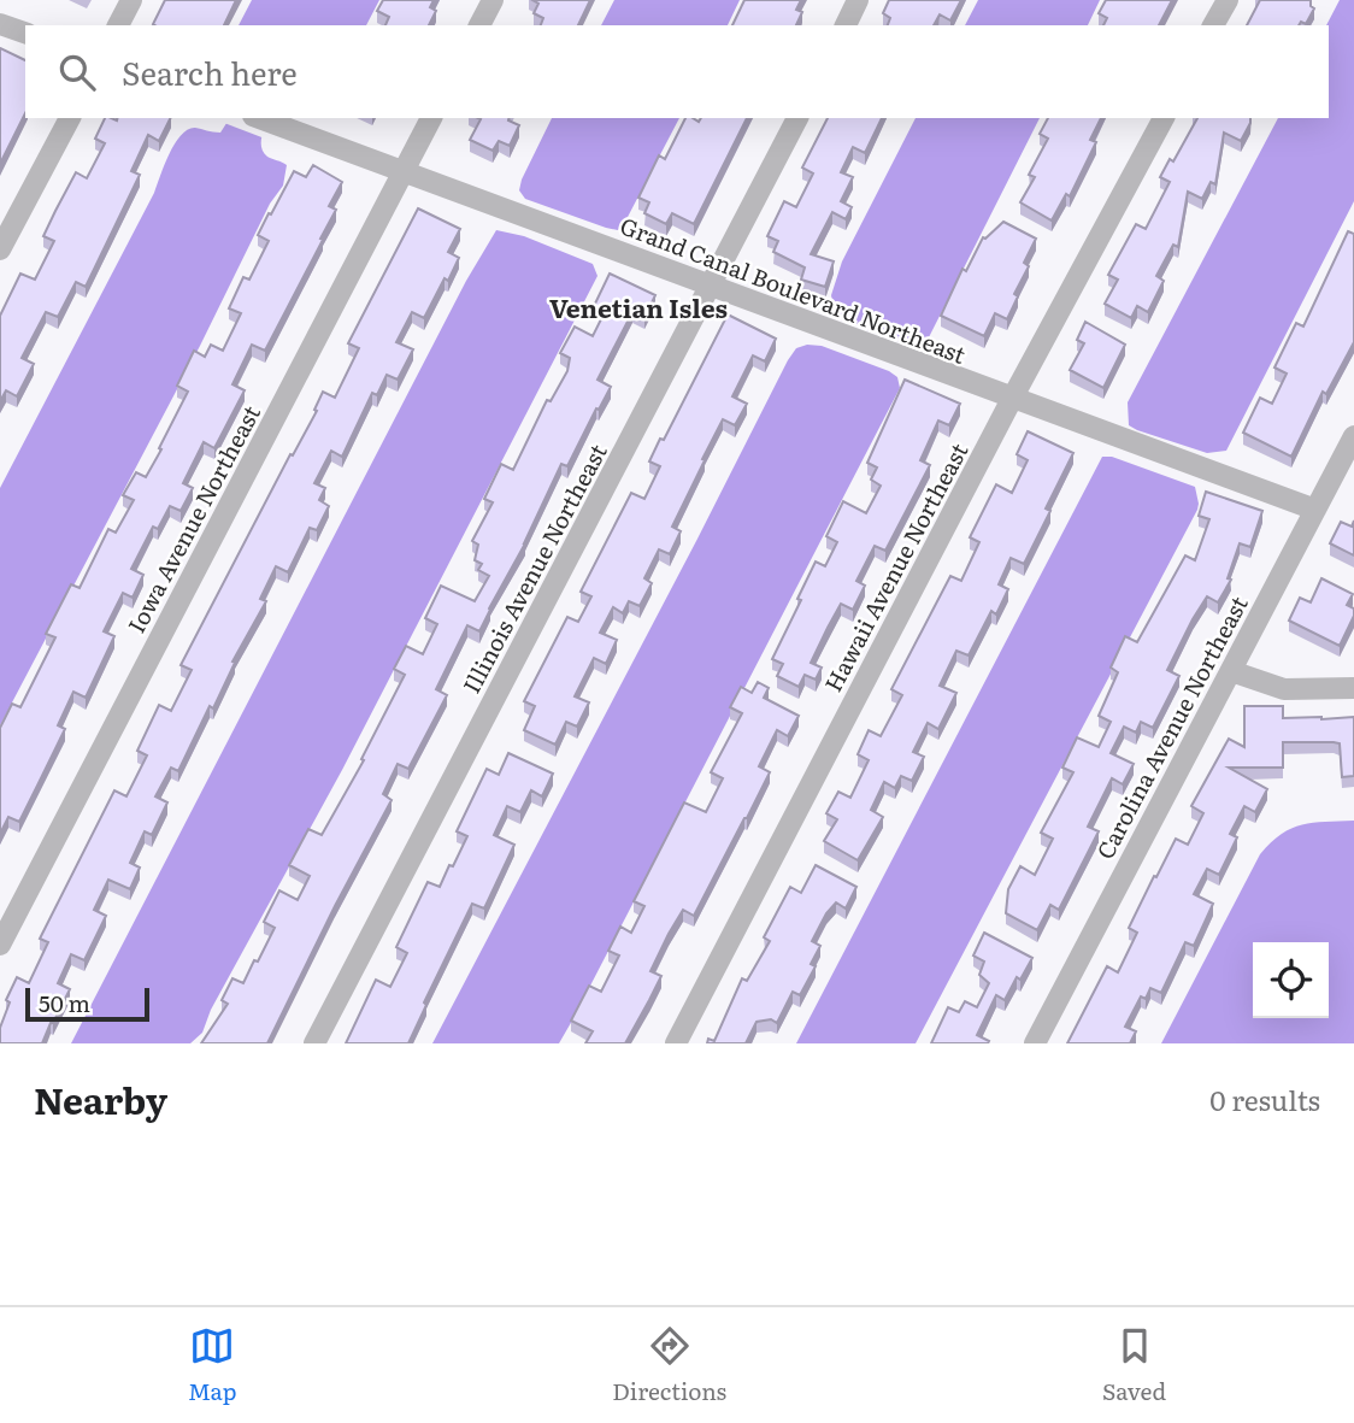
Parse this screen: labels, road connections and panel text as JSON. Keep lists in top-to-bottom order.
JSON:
{
  "streets": {
    "street": [
      "Grand Canal Boulevard Northeast",
      "Iowa Avenue Northeast",
      "Hawaii Avenue Northeast",
      "Illinois Avenue Northeast",
      "Carolina Avenue Northeast"
    ]
  },
  "crossings": [
    ["Grand Canal Boulevard Northeast", "Iowa Avenue Northeast"],
    ["Grand Canal Boulevard Northeast", "Hawaii Avenue Northeast"],
    ["Grand Canal Boulevard Northeast", "Illinois Avenue Northeast"],
    ["Grand Canal Boulevard Northeast", "Carolina Avenue Northeast"]
  ],
  "districts": ["Venetian Isles"],
  "scale_bar": "50 m",
  "page": {
    "search": "Search here",
    "scale": "50 m",
    "heading": ["Nearby", "0 results"],
    "nav": ["Map", "Directions", "Saved"]
  }
}
